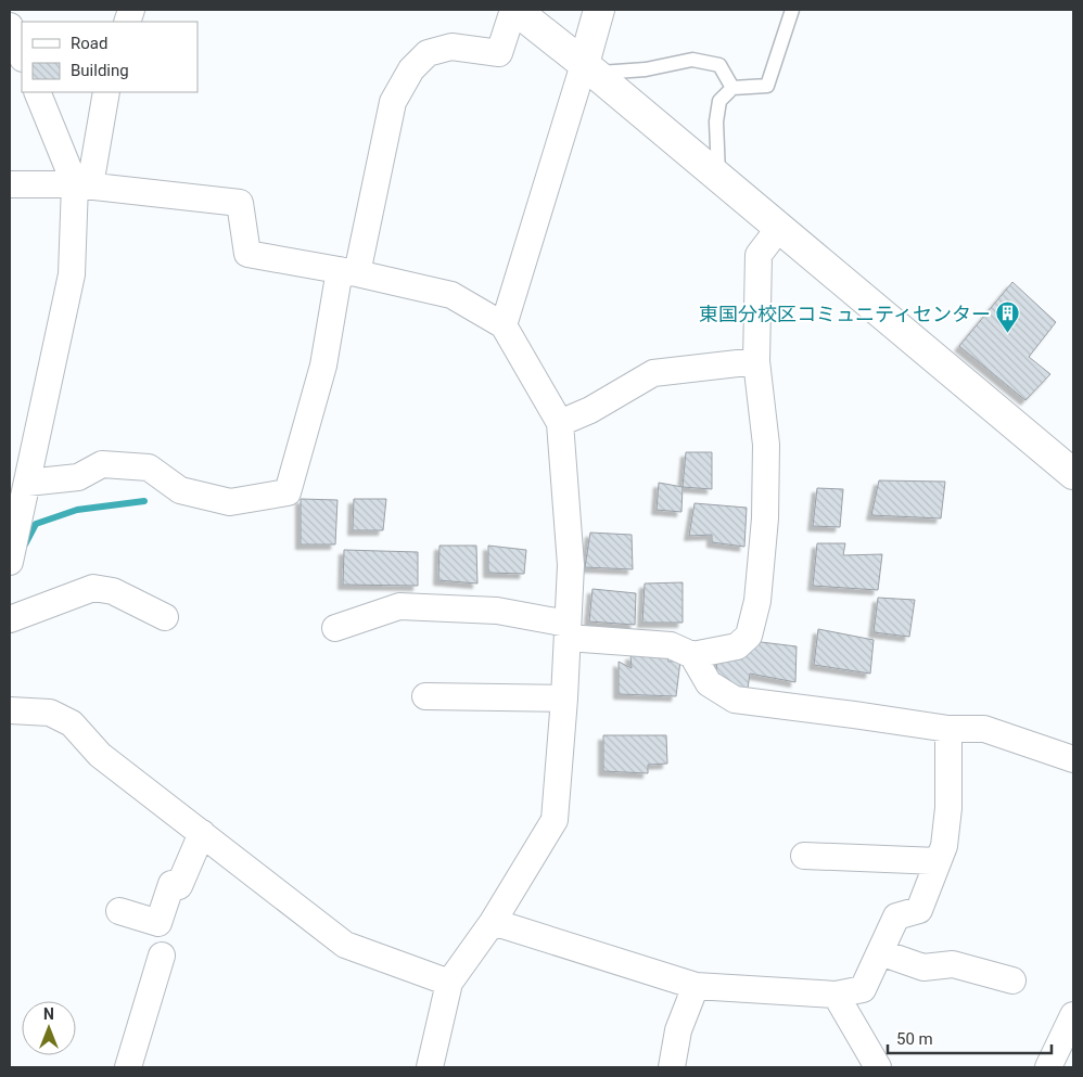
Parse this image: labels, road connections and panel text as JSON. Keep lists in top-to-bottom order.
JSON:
{
  "places": {
    "building": ["東国分校区コミュニティセンター"]
  },
  "legend": ["Road", "Building"],
  "scale_bar": "50 m",
  "north": "top"
}
